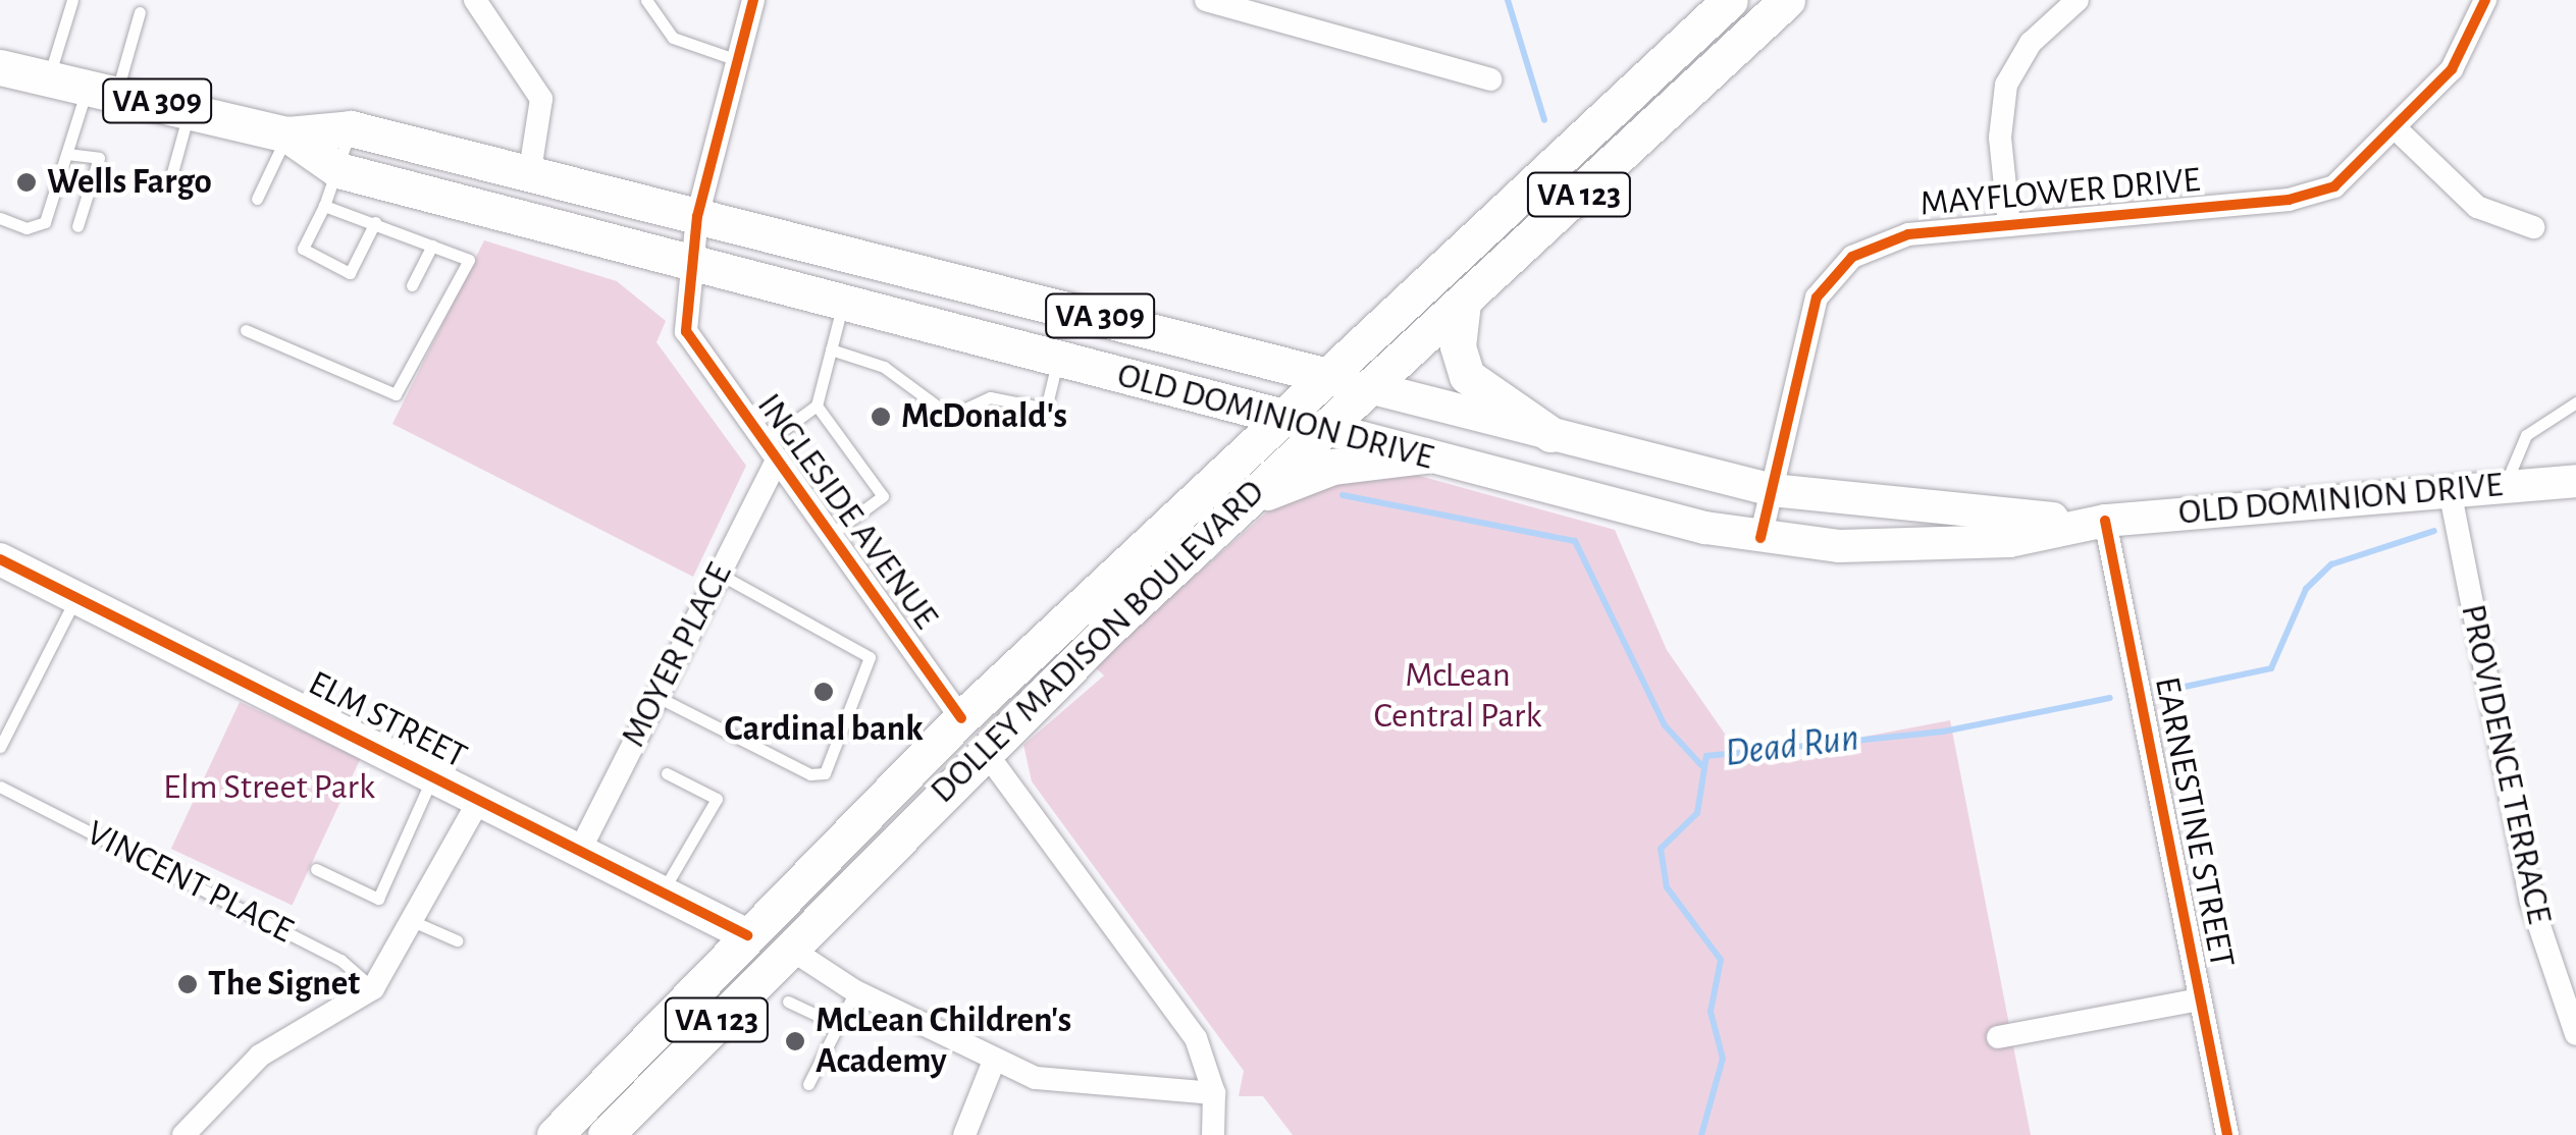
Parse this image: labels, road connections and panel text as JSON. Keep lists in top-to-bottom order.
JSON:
{
  "streets": {
    "main road": [
      "VA 309",
      "VA 123",
      "OLD DOMINION DRIVE",
      "DOLLEY MADISON BOULEVARD",
      "ELM STREET"
    ],
    "street": [
      "MAYFLOWER DRIVE",
      "INGLESIDE AVENUE",
      "MOYER PLACE",
      "PROVIDENCE TERRACE",
      "EARNESTINE STREET"
    ],
    "lane": ["VINCENT PLACE"]
  },
  "crossings": [
    ["MAYFLOWER DRIVE", "OLD DOMINION DRIVE"],
    ["OLD DOMINION DRIVE", "INGLESIDE AVENUE"],
    ["OLD DOMINION DRIVE", "DOLLEY MADISON BOULEVARD"],
    ["OLD DOMINION DRIVE", "PROVIDENCE TERRACE"],
    ["OLD DOMINION DRIVE", "EARNESTINE STREET"],
    ["INGLESIDE AVENUE", "DOLLEY MADISON BOULEVARD"],
    ["INGLESIDE AVENUE", "MOYER PLACE"],
    ["DOLLEY MADISON BOULEVARD", "ELM STREET"],
    ["MOYER PLACE", "ELM STREET"]
  ],
  "water": ["Dead Run"],
  "parks": ["McLean Central Park", "Elm Street Park"],
  "places": [
    "Wells Fargo",
    "McDonald's",
    "Cardinal bank",
    "The Signet",
    "McLean Children's Academy"
  ]
}
